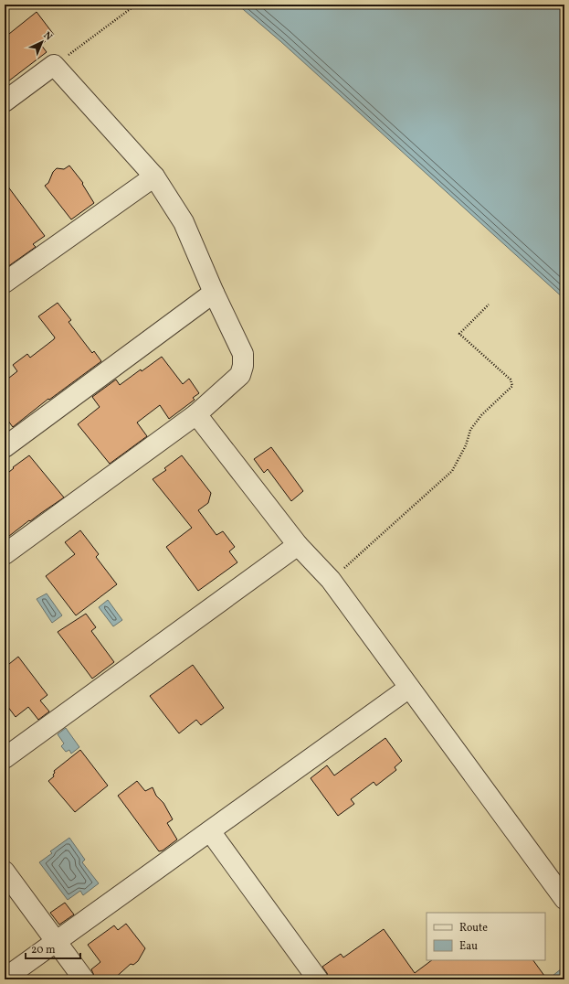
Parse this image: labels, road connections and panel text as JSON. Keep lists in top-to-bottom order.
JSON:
{
  "legend": ["Route", "Eau"],
  "scale_bar": "20 m",
  "north": "top right"
}
